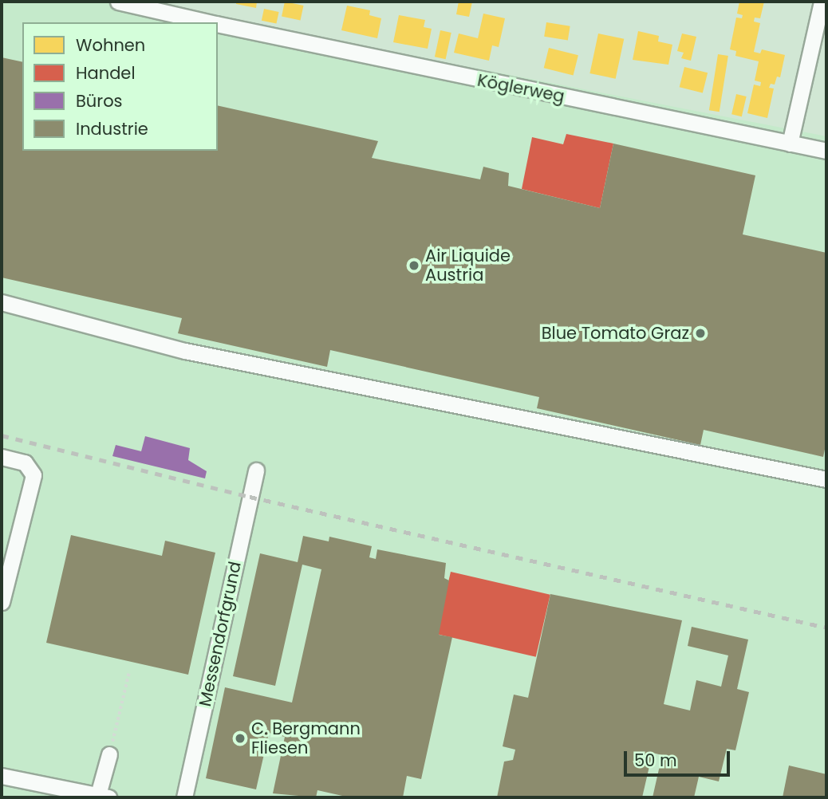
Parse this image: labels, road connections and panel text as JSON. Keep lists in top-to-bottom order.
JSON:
{
  "streets": {
    "street": ["Köglerweg", "Messendorfgrund"]
  },
  "places": ["Air Liquide Austria", "Blue Tomato Graz", "C. Bergmann Fliesen"],
  "legend": [
    "Wohnen",
    "Handel",
    "Büros",
    "Industrie"
  ],
  "scale_bar": "50 m"
}
